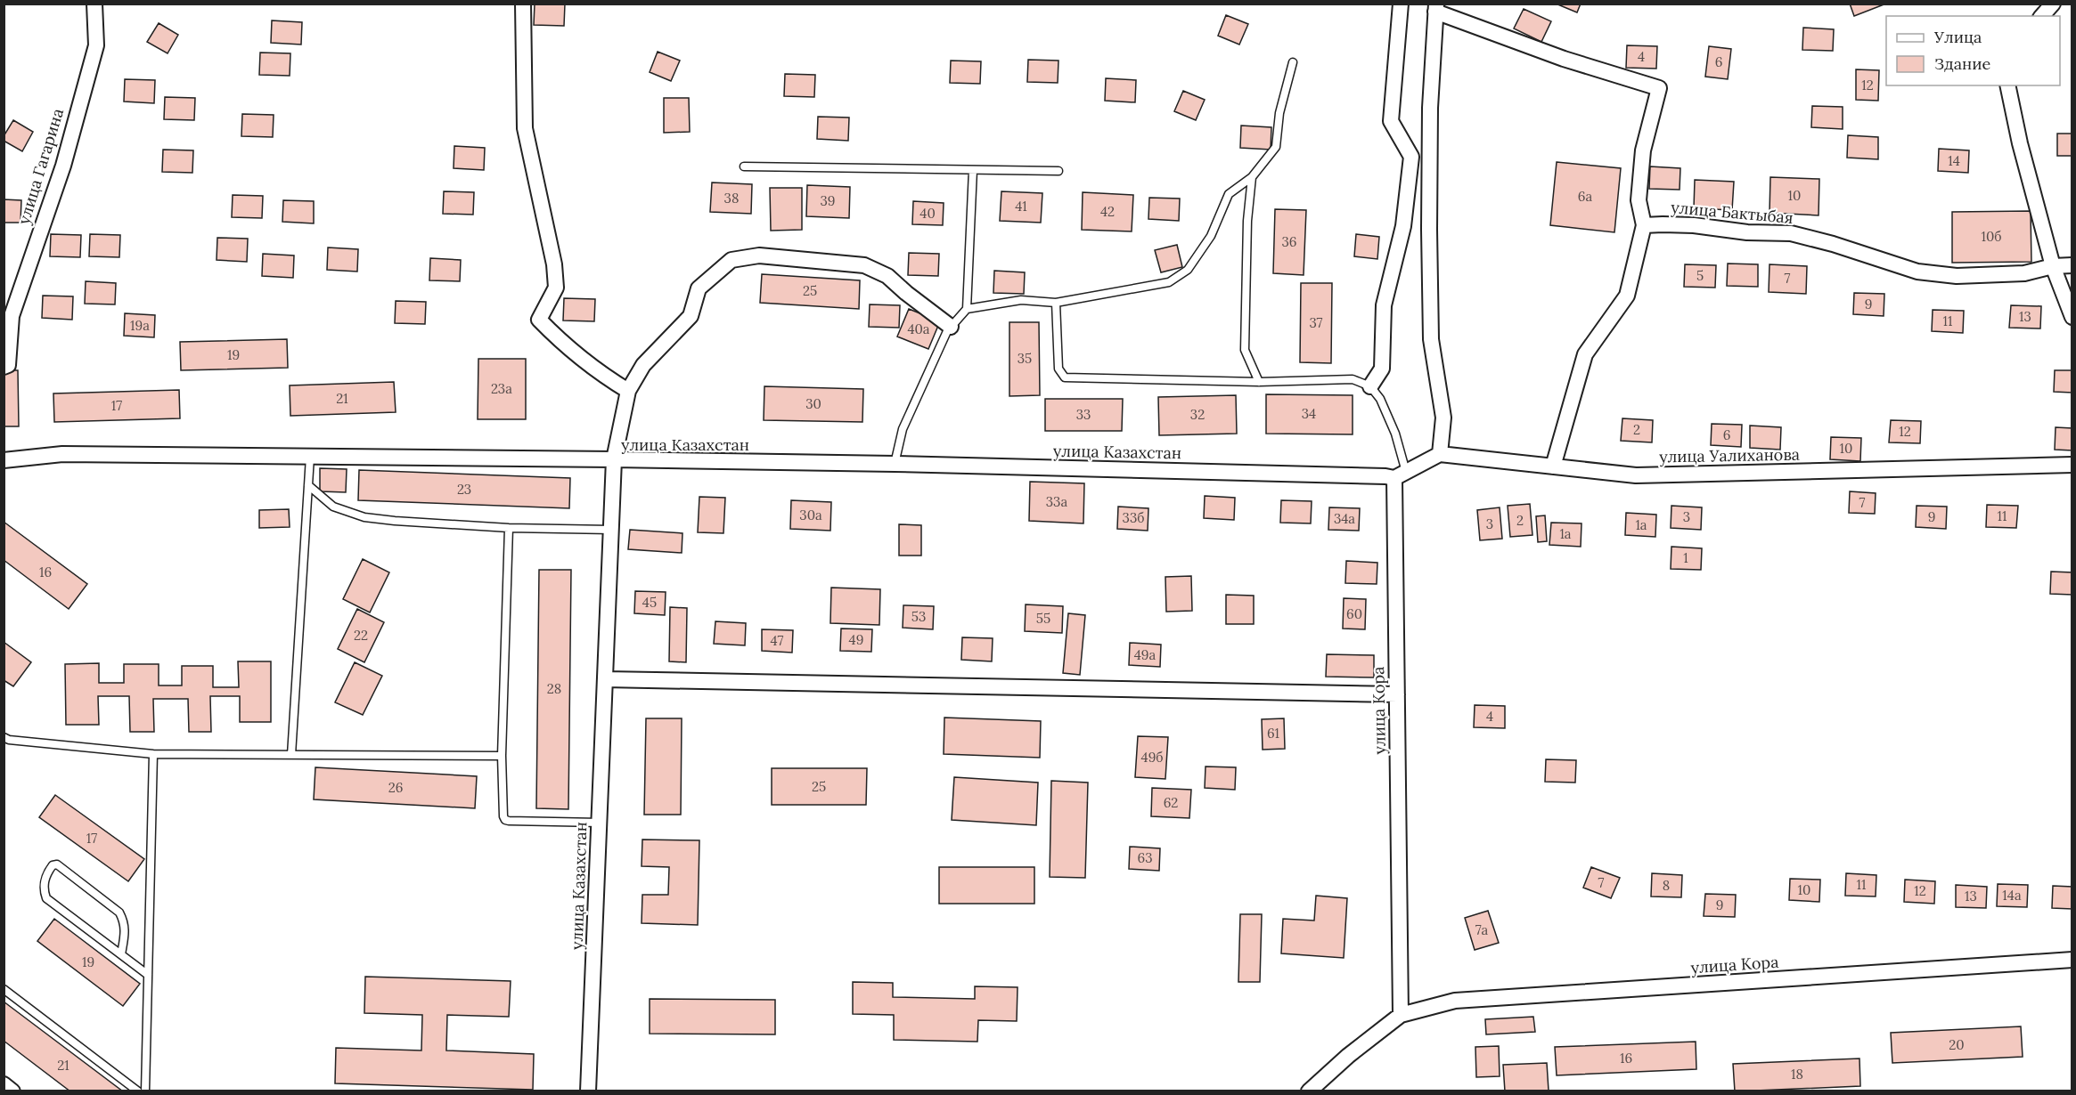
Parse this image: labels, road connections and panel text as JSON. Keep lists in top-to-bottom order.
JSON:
{
  "streets": {
    "street": [
      "улица Гагарина",
      "улица Бактыбая",
      "улица Казахстан",
      "улица Уалиханова",
      "улица Кора"
    ]
  },
  "crossings": [
    ["улица Казахстан", "улица Кора"]
  ],
  "house_numbers": [
    "4",
    "6",
    "12",
    "14",
    "10",
    "6а",
    "38",
    "39",
    "41",
    "42",
    "40",
    "10б",
    "36",
    "5",
    "7",
    "25",
    "9",
    "13",
    "11",
    "37",
    "19а",
    "40а",
    "19",
    "35",
    "23а",
    "21",
    "30",
    "17",
    "34",
    "33",
    "32",
    "2",
    "12",
    "6",
    "10",
    "23",
    "33а",
    "7",
    "30а",
    "11",
    "3",
    "9",
    "33б",
    "34а",
    "2",
    "3",
    "1а",
    "1а",
    "1",
    "16",
    "45",
    "60",
    "53",
    "55",
    "22",
    "49",
    "47",
    "49а",
    "28",
    "4",
    "61",
    "49б",
    "25",
    "26",
    "62",
    "17",
    "63",
    "7",
    "11",
    "8",
    "10",
    "12",
    "14а",
    "13",
    "9",
    "7а",
    "19",
    "20",
    "16",
    "21",
    "18"
  ],
  "legend": ["Улица", "Здание"]
}
